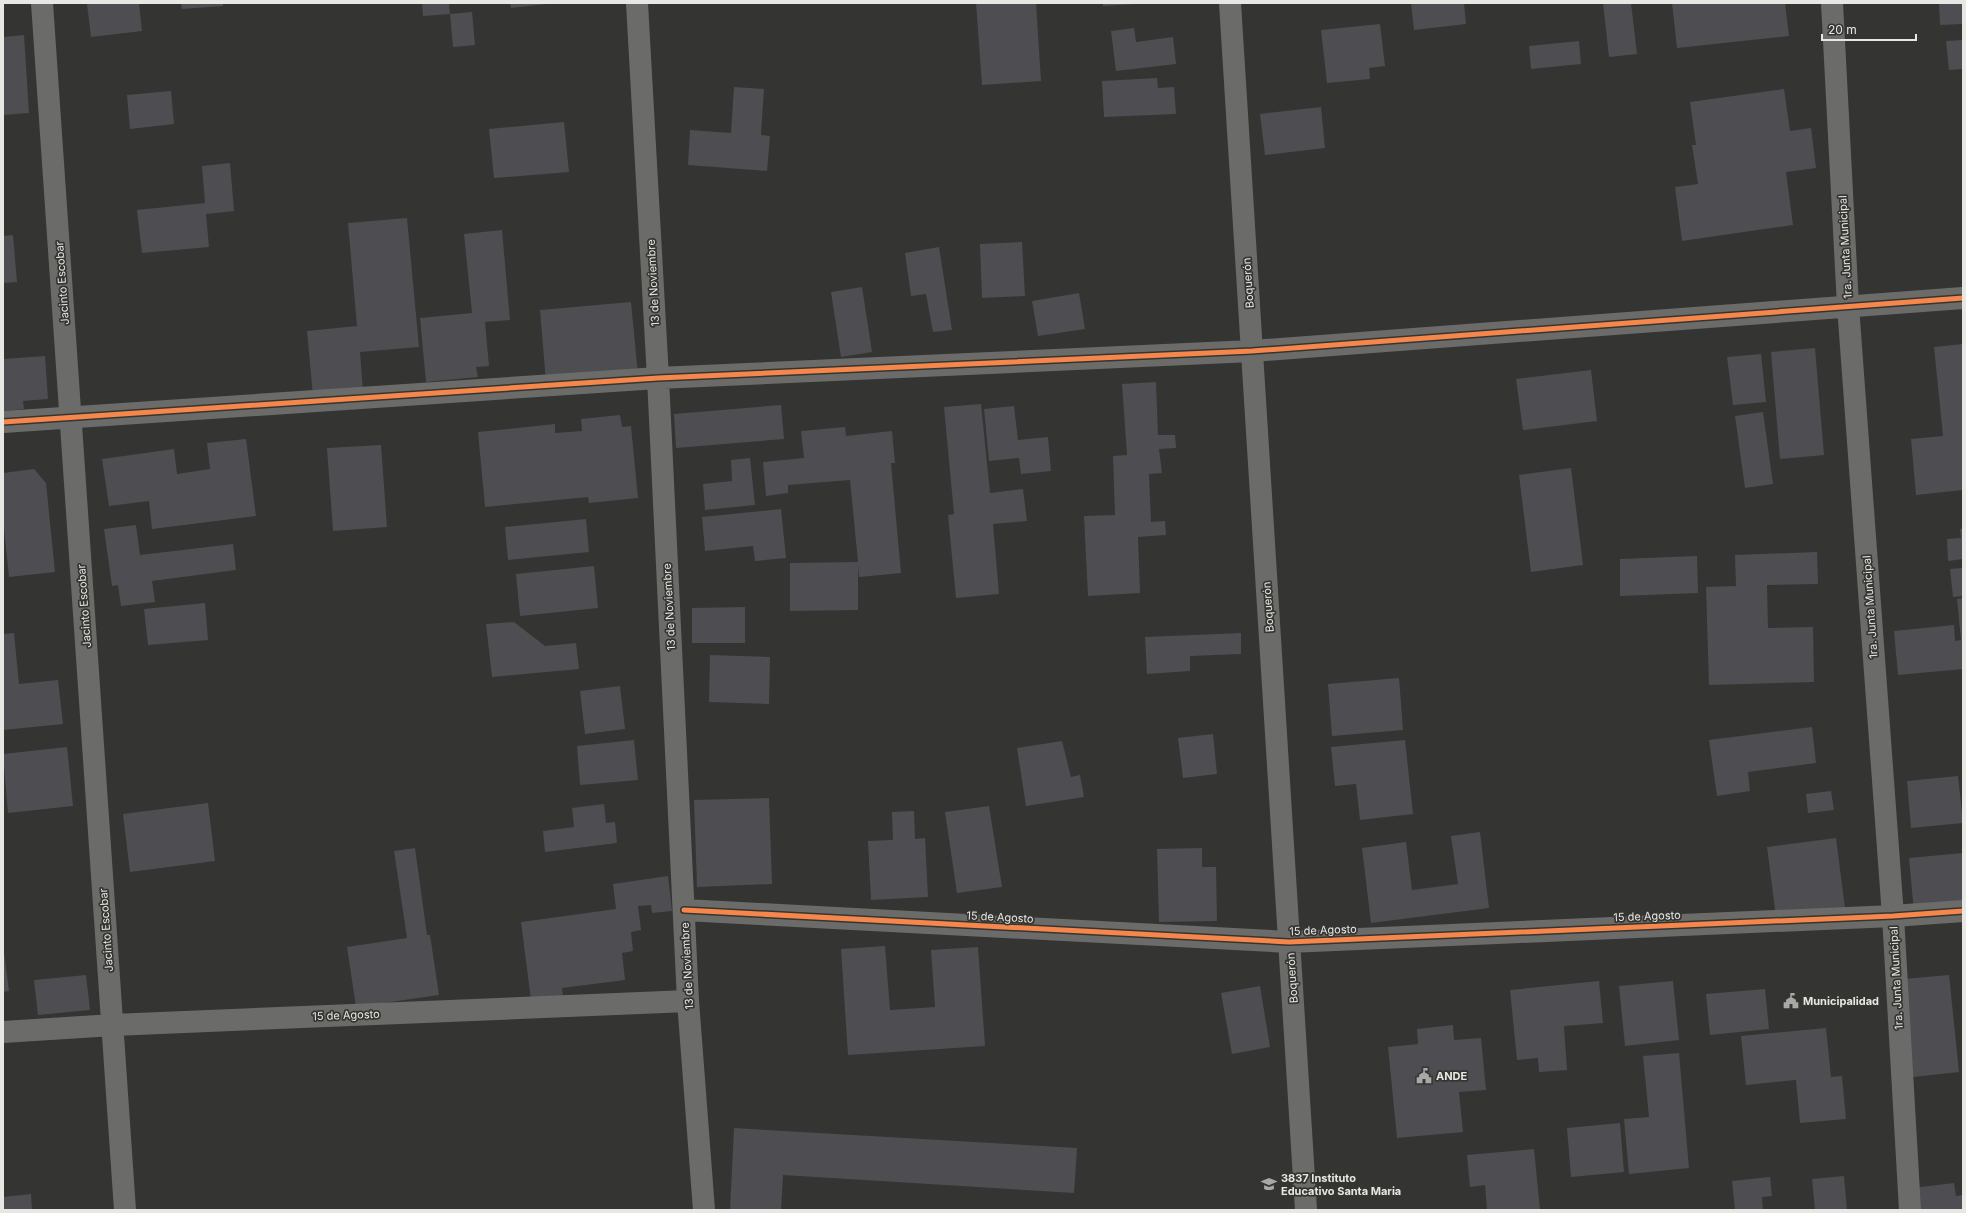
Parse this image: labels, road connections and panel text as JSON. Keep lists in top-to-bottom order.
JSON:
{
  "streets": {
    "street": [
      "1ra. Junta Municipal",
      "Jacinto Escobar",
      "13 de Noviembre",
      "Boquerón",
      "15 de Agosto"
    ]
  },
  "crossings": [
    ["1ra. Junta Municipal", "15 de Agosto"],
    ["Jacinto Escobar", "15 de Agosto"],
    ["13 de Noviembre", "15 de Agosto"],
    ["Boquerón", "15 de Agosto"]
  ],
  "places": {
    "public building": ["Municipalidad", "ANDE"],
    "school or university": ["3837 Instituto Educativo Santa Maria"]
  },
  "scale_bar": "20 m"
}
